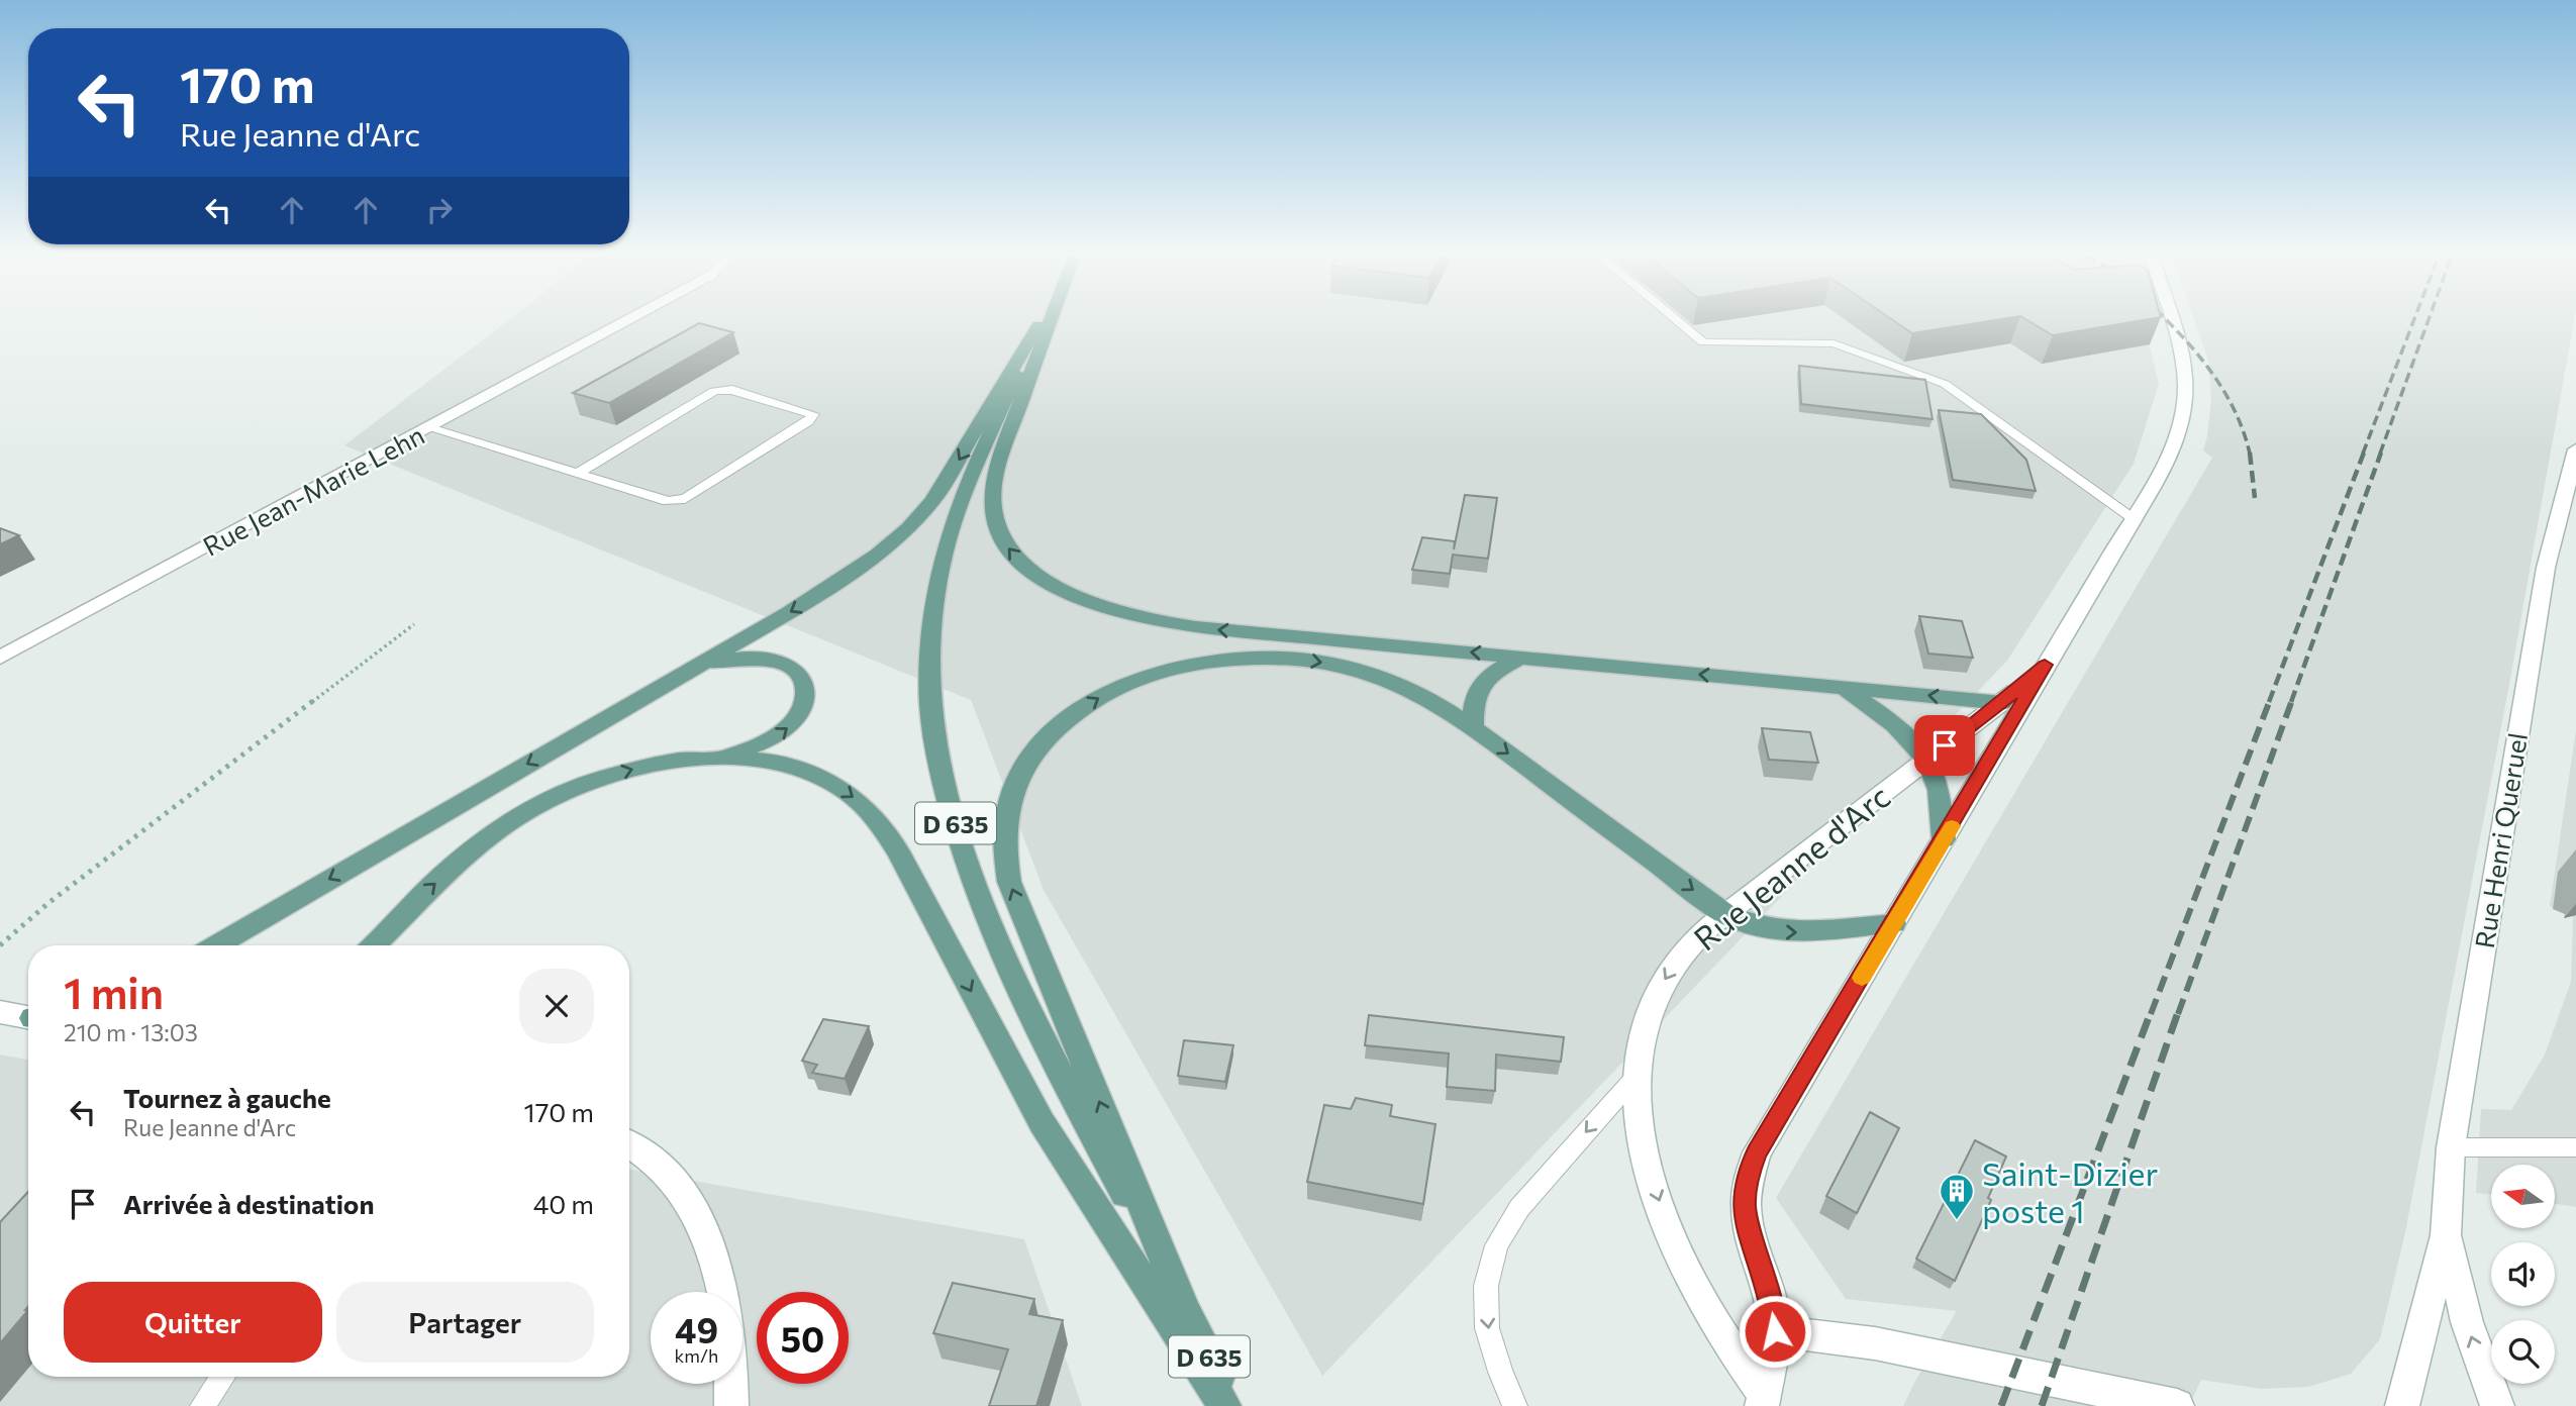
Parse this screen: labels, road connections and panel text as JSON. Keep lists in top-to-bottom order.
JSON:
{
  "streets": {
    "main road": [
      "Rue Jean-Marie Lehn",
      "D 635",
      "Rue Henri Queruel",
      "Rue Jeanne d'Arc"
    ]
  },
  "places": {
    "building": ["Saint-Dizier poste 1"]
  },
  "north": "left",
  "page": {
    "turn": ["170 m", "Rue Jeanne d'Arc"],
    "heading": ["1 min", "210 m · 13:03"],
    "list": [
      {
        "name": "Tournez à gauche",
        "note": "Rue Jeanne d'Arc",
        "value": "170 m"
      },
      {
        "name": "Arrivée à destination",
        "value": "40 m"
      }
    ],
    "buttons": ["Quitter", "Partager"],
    "speed": "49 km/h",
    "limit": "50"
  }
}
